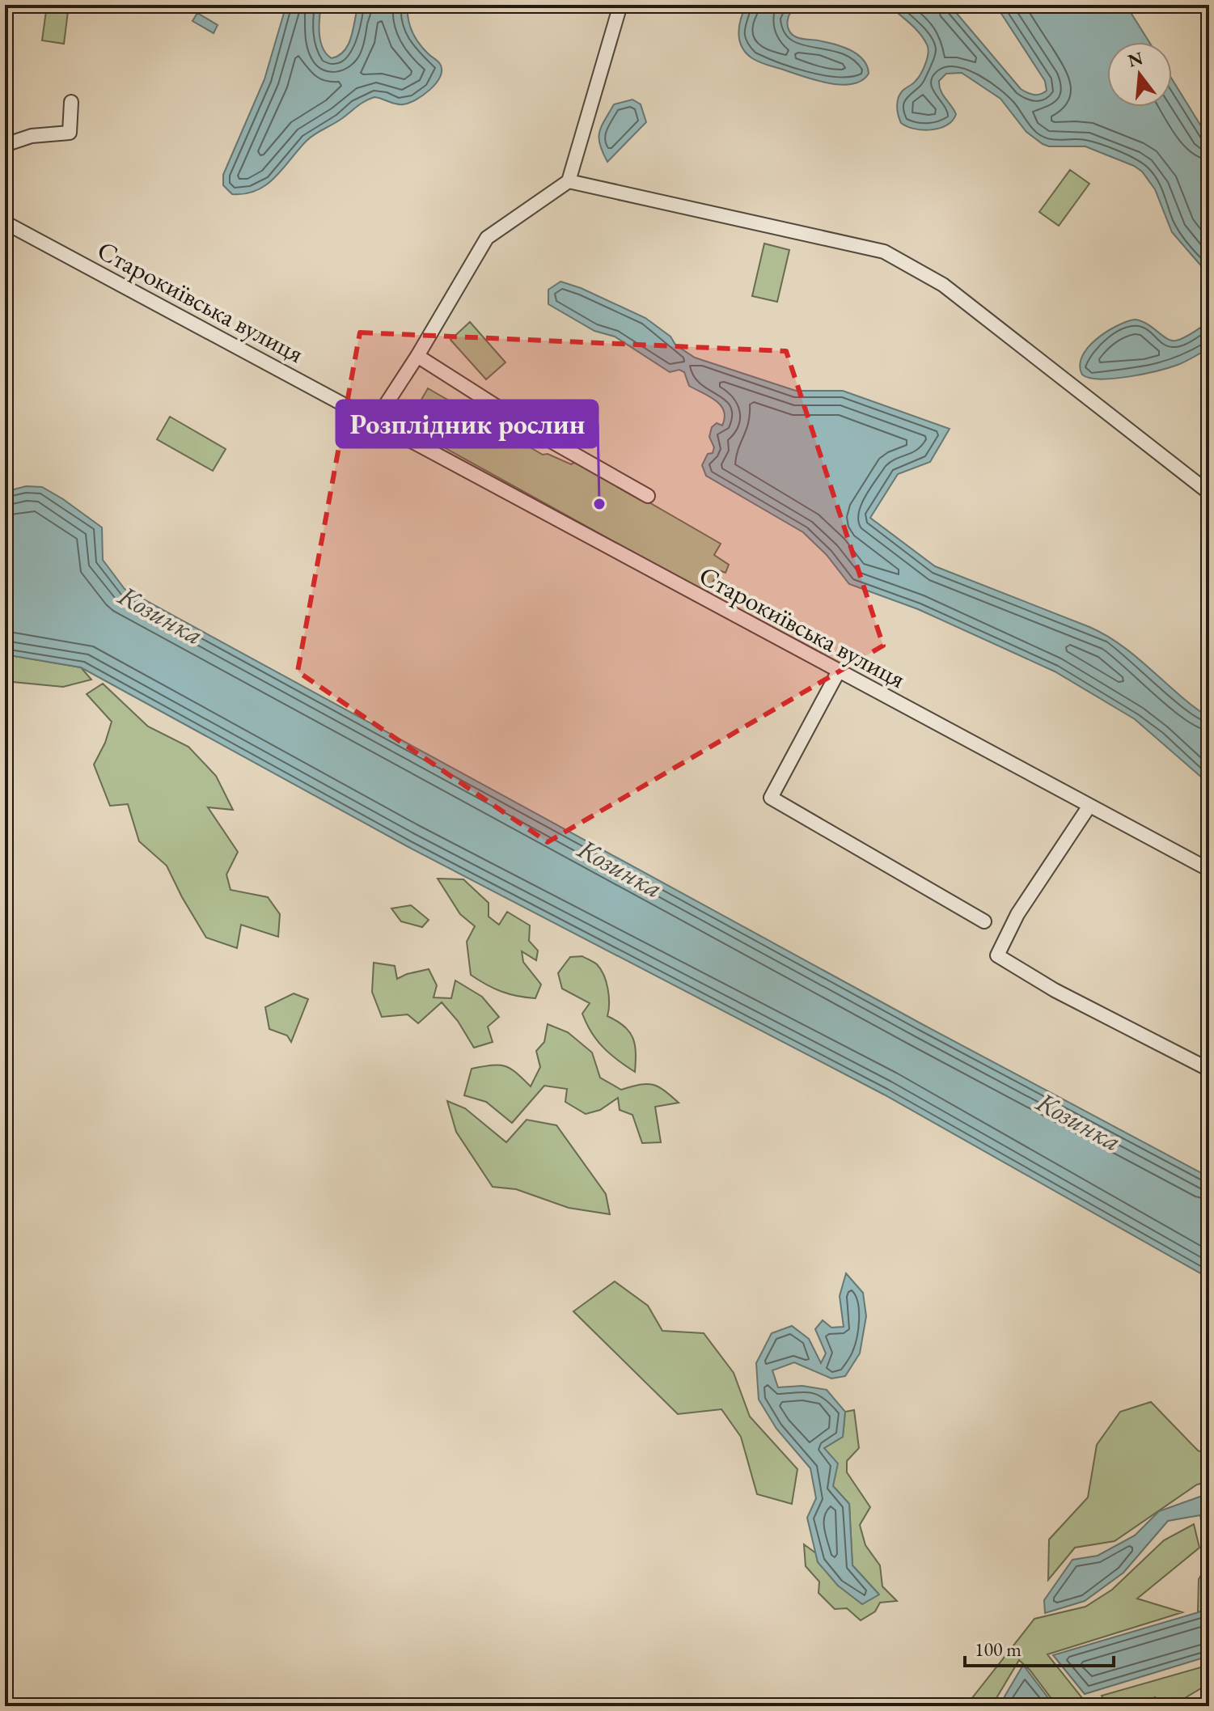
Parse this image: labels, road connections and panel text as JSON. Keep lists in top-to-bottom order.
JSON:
{
  "streets": {
    "street": ["Старокиївська вулиця"]
  },
  "water": ["Козинка"],
  "places": ["Розплідник рослин"],
  "scale_bar": "100 m",
  "north": "top"
}
